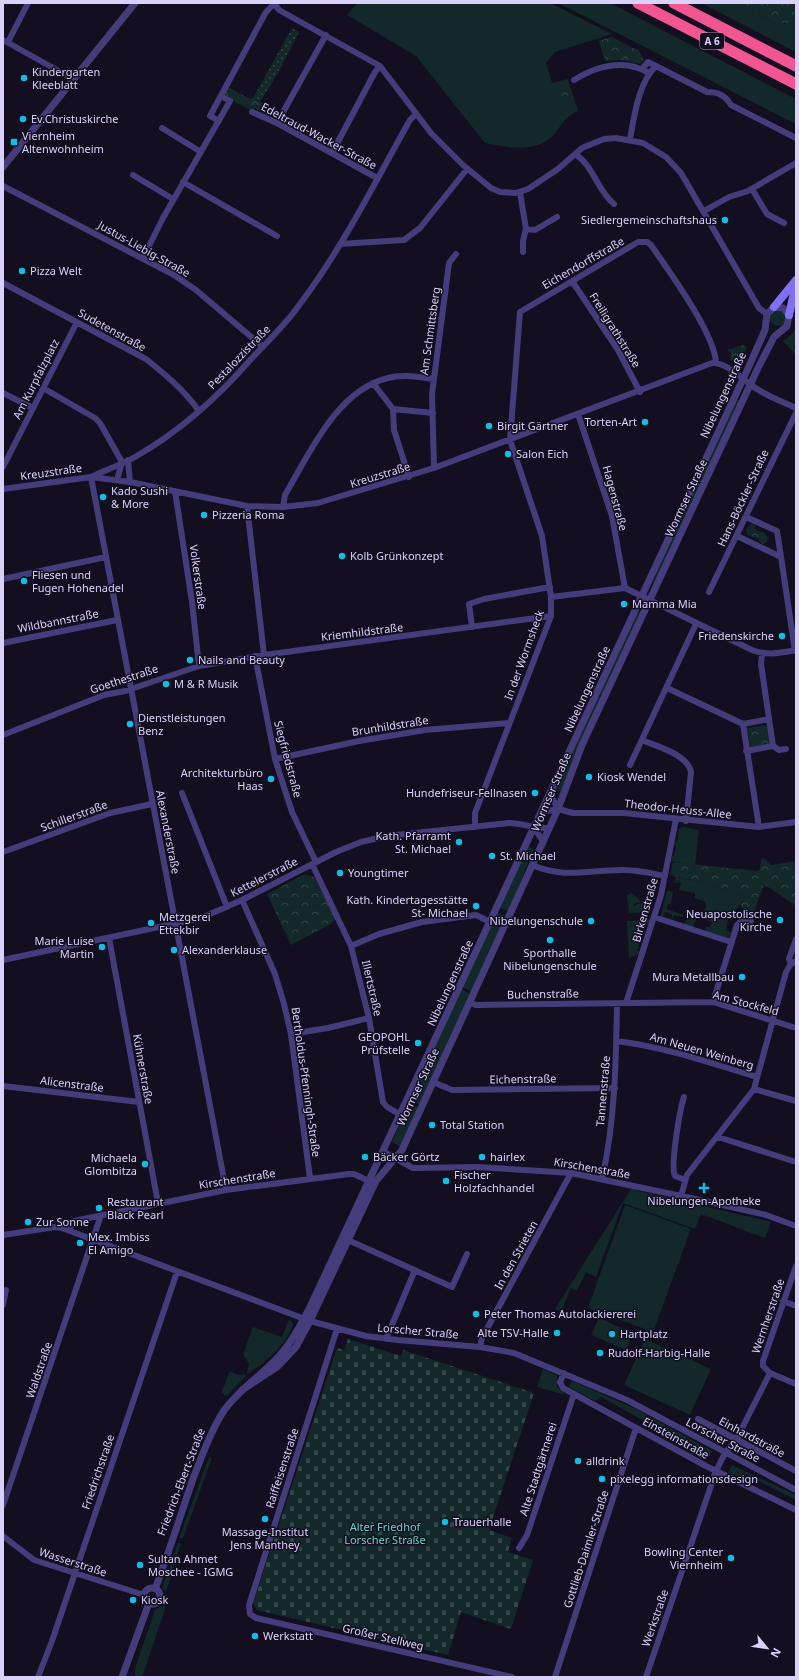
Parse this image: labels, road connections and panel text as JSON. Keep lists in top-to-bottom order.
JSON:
{
  "streets": {
    "highway": ["A 6"],
    "street": [
      "Edeltraud-Wacker-Straße",
      "Justus-Liebig-Straße",
      "Eichendorffstraße",
      "Sudetenstraße",
      "Freiligrathstraße",
      "Am Schmittsberg",
      "Pestalozzistraße",
      "Am Kurpfalzplatz",
      "Nibelungenstraße",
      "Kreuzstraße",
      "Hagenstraße",
      "Wormser Straße",
      "Hans-Böckler-Straße",
      "Volkerstraße",
      "Wildbannstraße",
      "Kriemhildstraße",
      "In der Wormsheck",
      "Goethestraße",
      "Brunhildstraße",
      "Siegfriedstraße",
      "Theodor-Heuss-Allee",
      "Schillerstraße",
      "Alexanderstraße",
      "Kettelerstraße",
      "Birkenstraße",
      "Illertstraße",
      "Buchenstraße",
      "Am Stockfeld",
      "Am Neuen Weinberg",
      "Kühnerstraße",
      "Eichenstraße",
      "Bertholdus-Pfenningh-Straße",
      "Alicenstraße",
      "Tannenstraße",
      "Kirschenstraße",
      "In den Strieten",
      "Wernherstraße",
      "Lorscher Straße",
      "Waldstraße",
      "Einhardstraße",
      "Einsteinstraße",
      "Raiffeisenstraße",
      "Alte Stadtgärtnerei",
      "Friedrichstraße",
      "Friedrich-Ebert-Straße",
      "Gottlieb-Daimler-Straße",
      "Wasserstraße",
      "Werkstraße",
      "Großer Stellweg"
    ]
  },
  "crossings": [
    ["Edeltraud-Wacker-Straße", "Pestalozzistraße"],
    ["Justus-Liebig-Straße", "Pestalozzistraße"],
    ["Eichendorffstraße", "Freiligrathstraße"],
    ["Eichendorffstraße", "Kreuzstraße"],
    ["Eichendorffstraße", "In der Wormsheck"],
    ["Sudetenstraße", "Pestalozzistraße"],
    ["Sudetenstraße", "Am Kurpfalzplatz"],
    ["Freiligrathstraße", "Kreuzstraße"],
    ["Am Schmittsberg", "Kreuzstraße"],
    ["Pestalozzistraße", "Kreuzstraße"],
    ["Pestalozzistraße", "Alexanderstraße"],
    ["Nibelungenstraße", "Wormser Straße"],
    ["Nibelungenstraße", "Kettelerstraße"],
    ["Nibelungenstraße", "Illertstraße"],
    ["Nibelungenstraße", "Kirschenstraße"],
    ["Nibelungenstraße", "Lorscher Straße"],
    ["Nibelungenstraße", "Friedrich-Ebert-Straße"],
    ["Kreuzstraße", "Hagenstraße"],
    ["Kreuzstraße", "Volkerstraße"],
    ["Kreuzstraße", "In der Wormsheck"],
    ["Kreuzstraße", "Alexanderstraße"],
    ["Wormser Straße", "Theodor-Heuss-Allee"],
    ["Wormser Straße", "Kettelerstraße"],
    ["Wormser Straße", "Buchenstraße"],
    ["Wormser Straße", "Eichenstraße"],
    ["Wormser Straße", "Kirschenstraße"],
    ["Wormser Straße", "Lorscher Straße"],
    ["Wormser Straße", "Friedrich-Ebert-Straße"],
    ["Volkerstraße", "Goethestraße"],
    ["Wildbannstraße", "Alexanderstraße"],
    ["Kriemhildstraße", "In der Wormsheck"],
    ["Kriemhildstraße", "Goethestraße"],
    ["Kriemhildstraße", "Siegfriedstraße"],
    ["In der Wormsheck", "Brunhildstraße"],
    ["In der Wormsheck", "Kettelerstraße"],
    ["Goethestraße", "Siegfriedstraße"],
    ["Goethestraße", "Alexanderstraße"],
    ["Brunhildstraße", "Siegfriedstraße"],
    ["Siegfriedstraße", "Kettelerstraße"],
    ["Siegfriedstraße", "Illertstraße"],
    ["Theodor-Heuss-Allee", "Birkenstraße"],
    ["Schillerstraße", "Alexanderstraße"],
    ["Alexanderstraße", "Kettelerstraße"],
    ["Alexanderstraße", "Kirschenstraße"],
    ["Kettelerstraße", "Illertstraße"],
    ["Kettelerstraße", "Kühnerstraße"],
    ["Kettelerstraße", "Bertholdus-Pfenningh-Straße"],
    ["Birkenstraße", "Am Stockfeld"],
    ["Buchenstraße", "Am Stockfeld"],
    ["Buchenstraße", "Tannenstraße"],
    ["Am Stockfeld", "Tannenstraße"],
    ["Am Neuen Weinberg", "Tannenstraße"],
    ["Kühnerstraße", "Alicenstraße"],
    ["Kühnerstraße", "Kirschenstraße"],
    ["Eichenstraße", "Tannenstraße"],
    ["Bertholdus-Pfenningh-Straße", "Kirschenstraße"],
    ["Tannenstraße", "Kirschenstraße"],
    ["Kirschenstraße", "In den Strieten"],
    ["In den Strieten", "Lorscher Straße"],
    ["Lorscher Straße", "Waldstraße"],
    ["Lorscher Straße", "Einsteinstraße"],
    ["Lorscher Straße", "Raiffeisenstraße"],
    ["Lorscher Straße", "Friedrichstraße"],
    ["Lorscher Straße", "Friedrich-Ebert-Straße"],
    ["Lorscher Straße", "Werkstraße"],
    ["Einsteinstraße", "Alte Stadtgärtnerei"],
    ["Einsteinstraße", "Gottlieb-Daimler-Straße"],
    ["Einsteinstraße", "Werkstraße"],
    ["Raiffeisenstraße", "Großer Stellweg"],
    ["Friedrichstraße", "Wasserstraße"],
    ["Friedrich-Ebert-Straße", "Wasserstraße"]
  ],
  "parks": ["Alter Friedhof Lorscher Straße"],
  "places": {
    "other": [
      "Kindergarten Kleeblatt",
      "Ev.Christuskirche",
      "Siedlergemeinschaftshaus",
      "Pizza Welt",
      "Torten-Art",
      "Birgit Gärtner",
      "Salon Eich",
      "Kado Sushi & More",
      "Pizzeria Roma",
      "Kolb Grünkonzept",
      "Fliesen und Fugen Hohenadel",
      "Mamma Mia",
      "Friedenskirche",
      "Nails and Beauty",
      "M & R Musik",
      "Dienstleistungen Benz",
      "Kiosk Wendel",
      "Architekturbüro Haas",
      "Hundefriseur-Fellnasen",
      "Kath. Pfarramt St. Michael",
      "St. Michael",
      "Youngtimer",
      "Kath. Kindertagesstätte St- Michael",
      "Neuapostolische Kirche",
      "Nibelungenschule",
      "Metzgerei Ettekbir",
      "Sporthalle Nibelungenschule",
      "Marie Luise Martin",
      "Alexanderklause",
      "Mura Metallbau",
      "GEOPOHL Prüfstelle",
      "Total Station",
      "Bäcker Görtz",
      "hairlex",
      "Michaela Glombitza",
      "Fischer Holzfachhandel",
      "Restaurant Black Pearl",
      "Zur Sonne",
      "Mex. Imbiss El Amigo",
      "Peter Thomas Autolackiererei",
      "Alte TSV-Halle",
      "Hartplatz",
      "Rudolf-Harbig-Halle",
      "alldrink",
      "pixelegg informationsdesign",
      "Massage-Institut Jens Manthey",
      "Trauerhalle",
      "Bowling Center Viernheim",
      "Sultan Ahmet Moschee - IGMG",
      "Kiosk",
      "Werkstatt"
    ],
    "transit": ["Viernheim Altenwohnheim"],
    "health": ["Nibelungen-Apotheke"]
  },
  "north": "bottom right"
}
